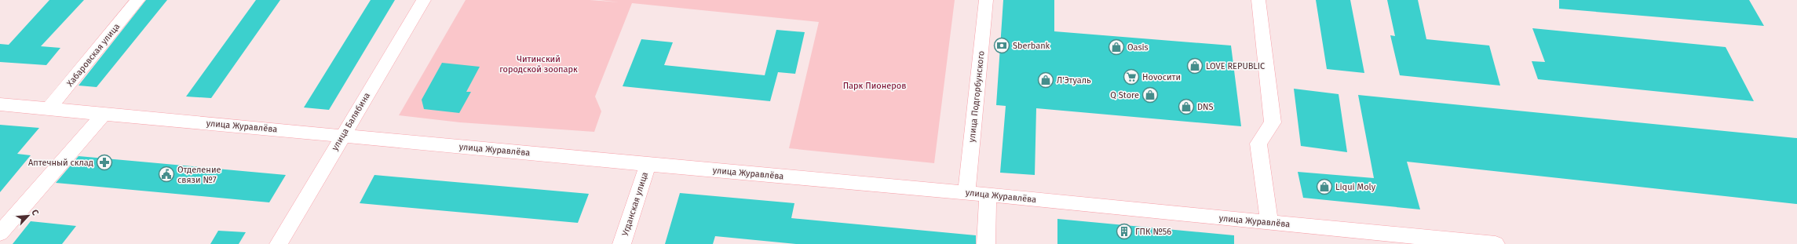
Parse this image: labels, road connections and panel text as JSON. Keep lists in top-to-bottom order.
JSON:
{
  "streets": {
    "street": [
      "Хабаровская улица",
      "улица Подгорбунского",
      "улица Балябина",
      "улица Журавлёва",
      "Угданская улица"
    ]
  },
  "crossings": [
    ["Хабаровская улица", "улица Журавлёва"],
    ["улица Подгорбунского", "улица Журавлёва"],
    ["улица Балябина", "улица Журавлёва"],
    ["улица Журавлёва", "Угданская улица"]
  ],
  "parks": ["Читинский городской зоопарк", "Парк Пионеров"],
  "places": {
    "bank": ["Sberbank"],
    "shop": [
      "Oasis",
      "LOVE REPUBLIC",
      "Л'Этуаль",
      "Q Store",
      "DNS",
      "Liqui Moly"
    ],
    "supermarket": ["Ноvосити"],
    "pharmacy": ["Аптечный склад"],
    "public building": ["Отделение связи №7"],
    "building": ["ГПК №56"]
  },
  "north": "top right"
}
